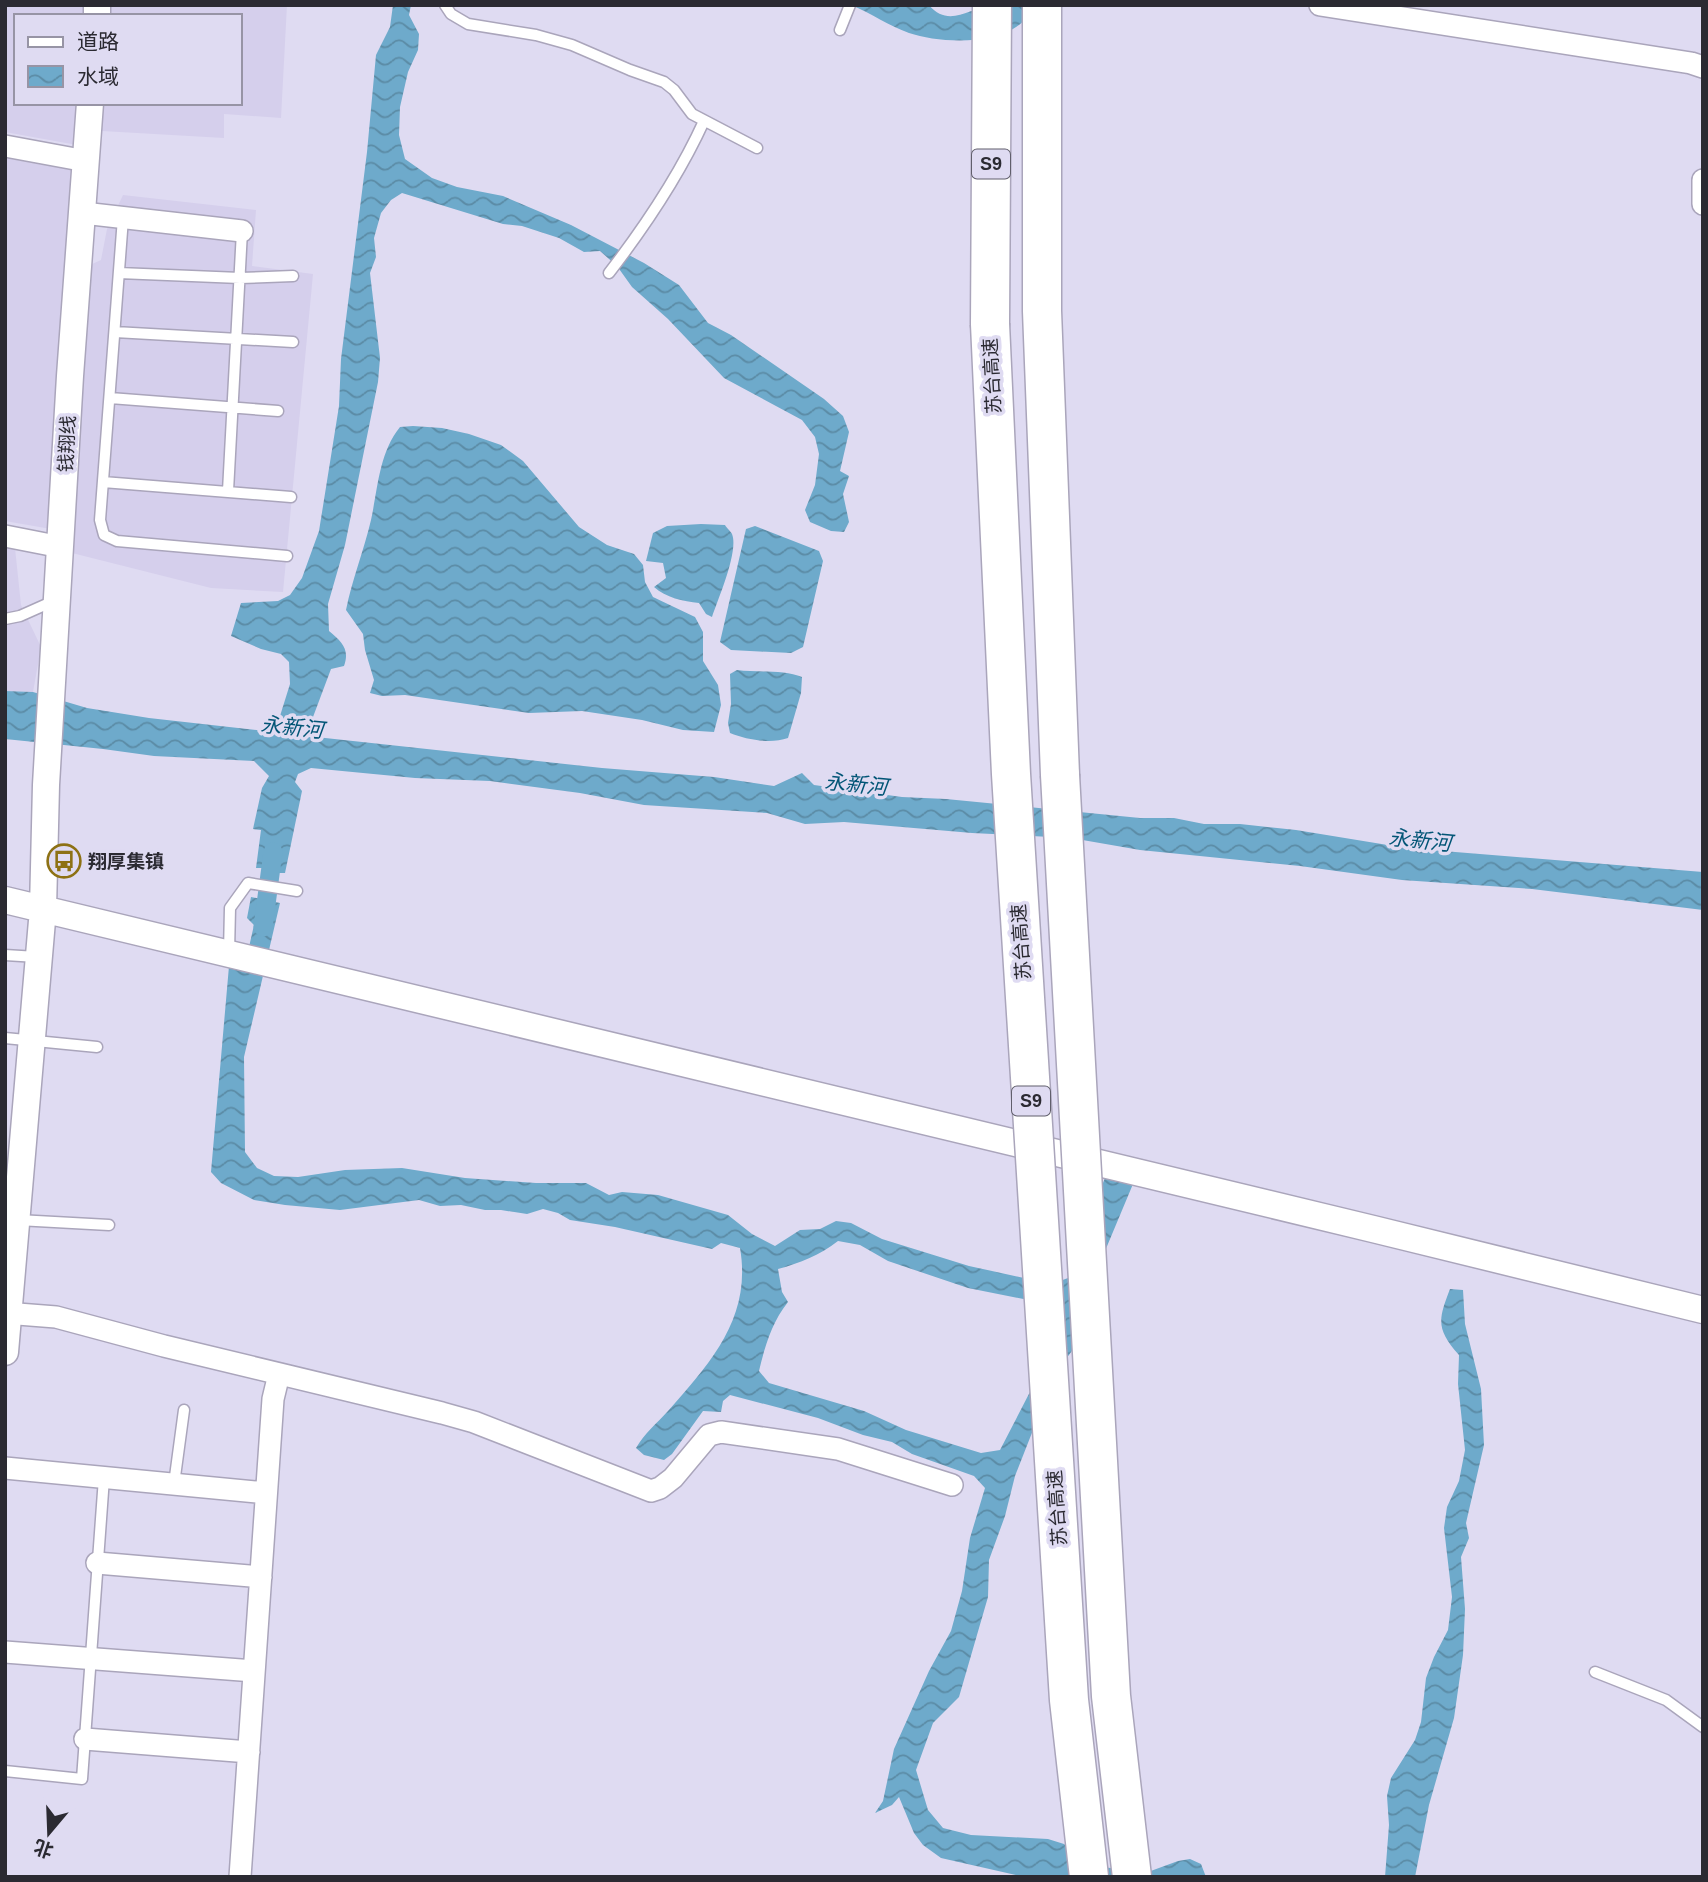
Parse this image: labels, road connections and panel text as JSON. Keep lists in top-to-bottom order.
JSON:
{
  "streets": {
    "highway": ["S9", "苏台高速"],
    "street": ["钱翔线"]
  },
  "water": ["永新河"],
  "places": {
    "bus stop": ["翔厚集镇"]
  },
  "legend": ["道路", "水域"],
  "north": "bottom"
}
